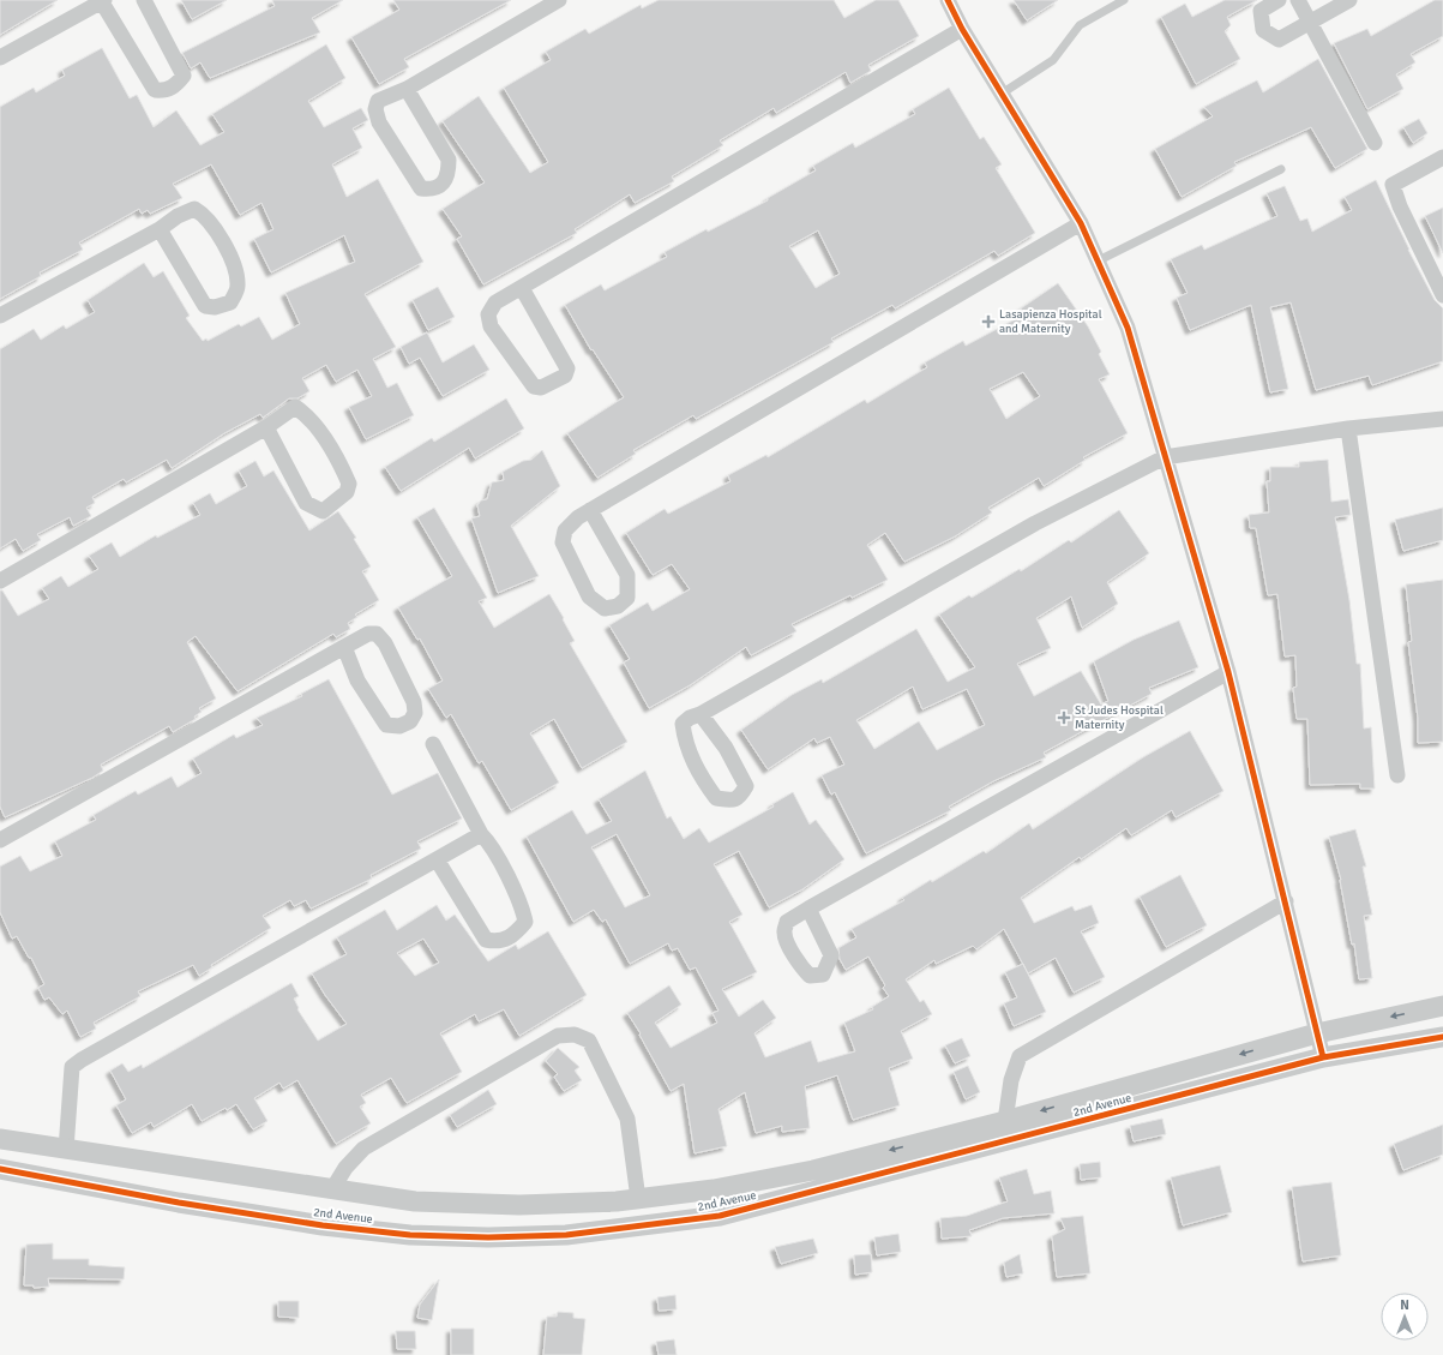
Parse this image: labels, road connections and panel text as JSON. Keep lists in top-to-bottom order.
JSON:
{
  "streets": {
    "street": ["2nd Avenue"]
  },
  "places": {
    "health": ["Lasapienza Hospital and Maternity", "St Judes Hospital Maternity"]
  },
  "north": "top"
}
